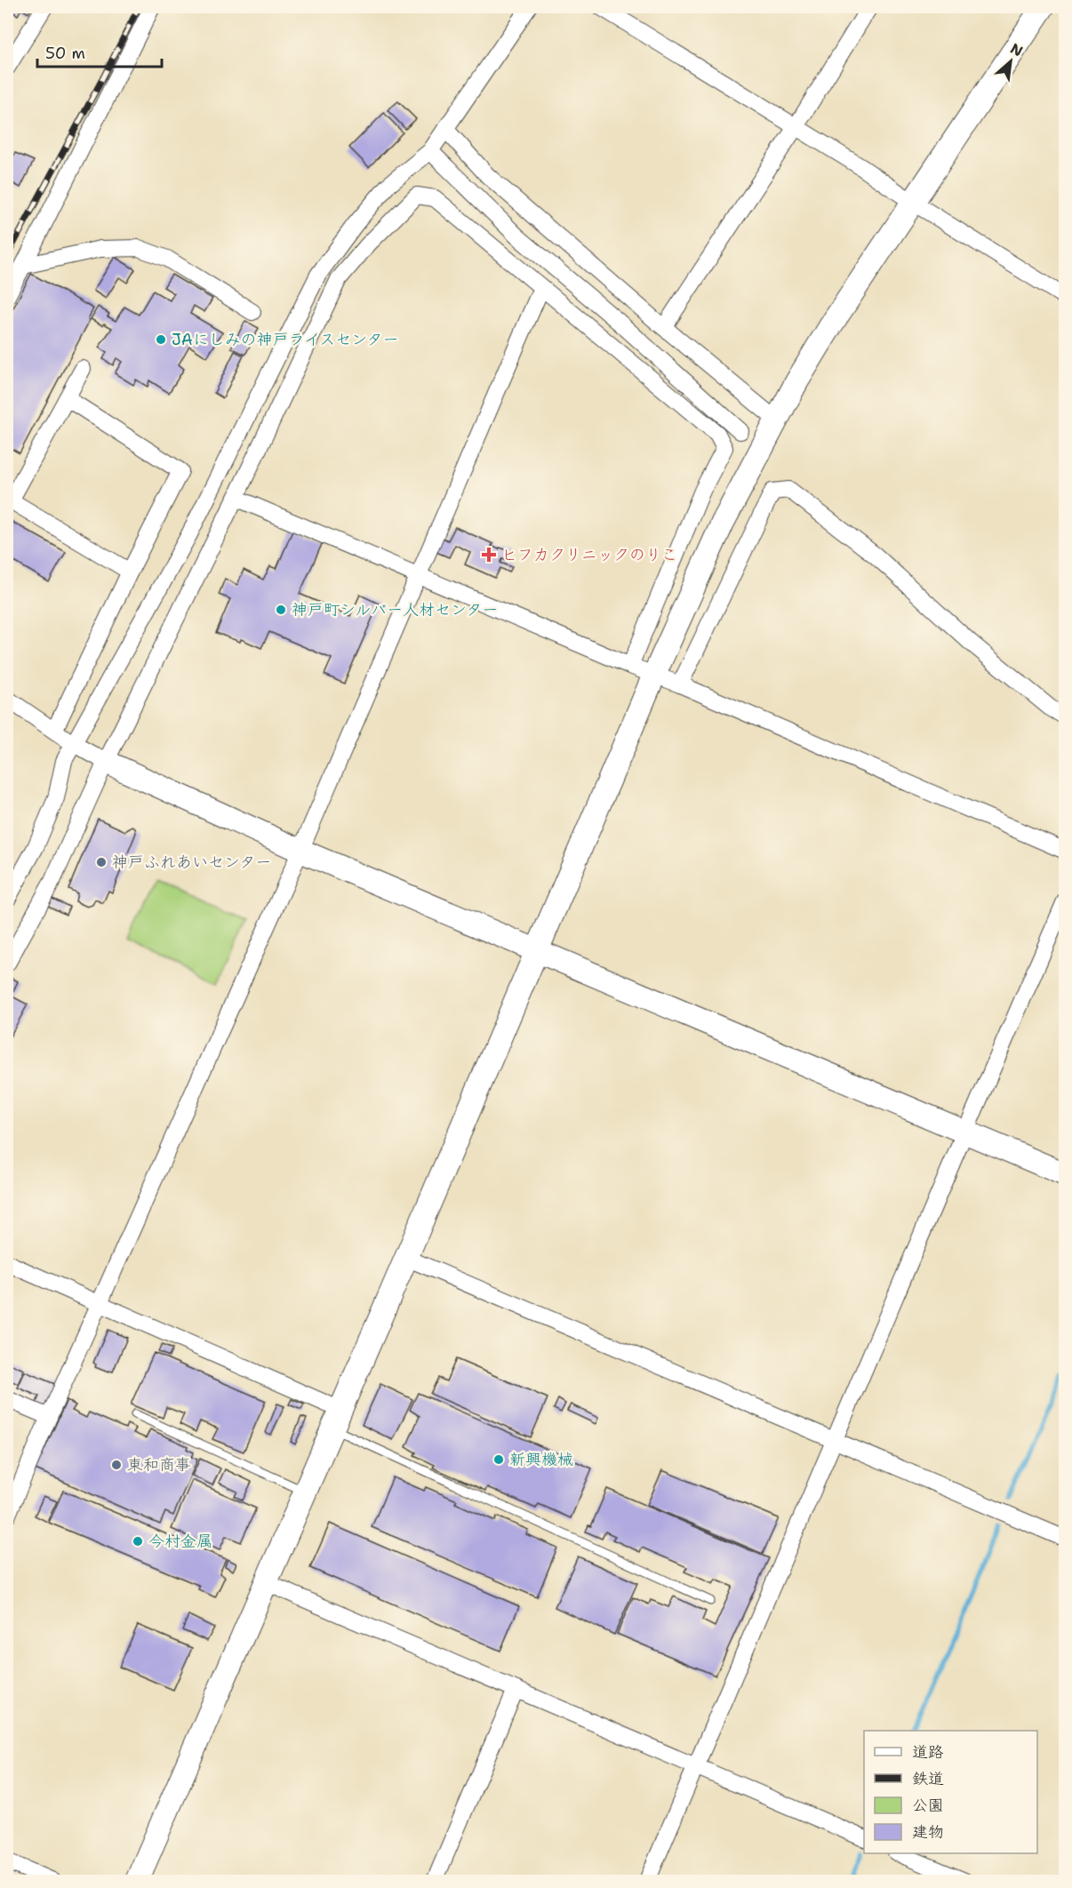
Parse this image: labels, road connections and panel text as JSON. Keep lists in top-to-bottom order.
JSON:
{
  "places": {
    "other": [
      "JAにしみの神戸ライスセンター",
      "神戸町シルバー人材センター",
      "神戸ふれあいセンター",
      "新興機械",
      "東和商事",
      "今村金属"
    ],
    "health": ["ヒフカクリニックのりこ"]
  },
  "legend": [
    "道路",
    "鉄道",
    "公園",
    "建物"
  ],
  "scale_bar": "50 m",
  "north": "top right"
}
